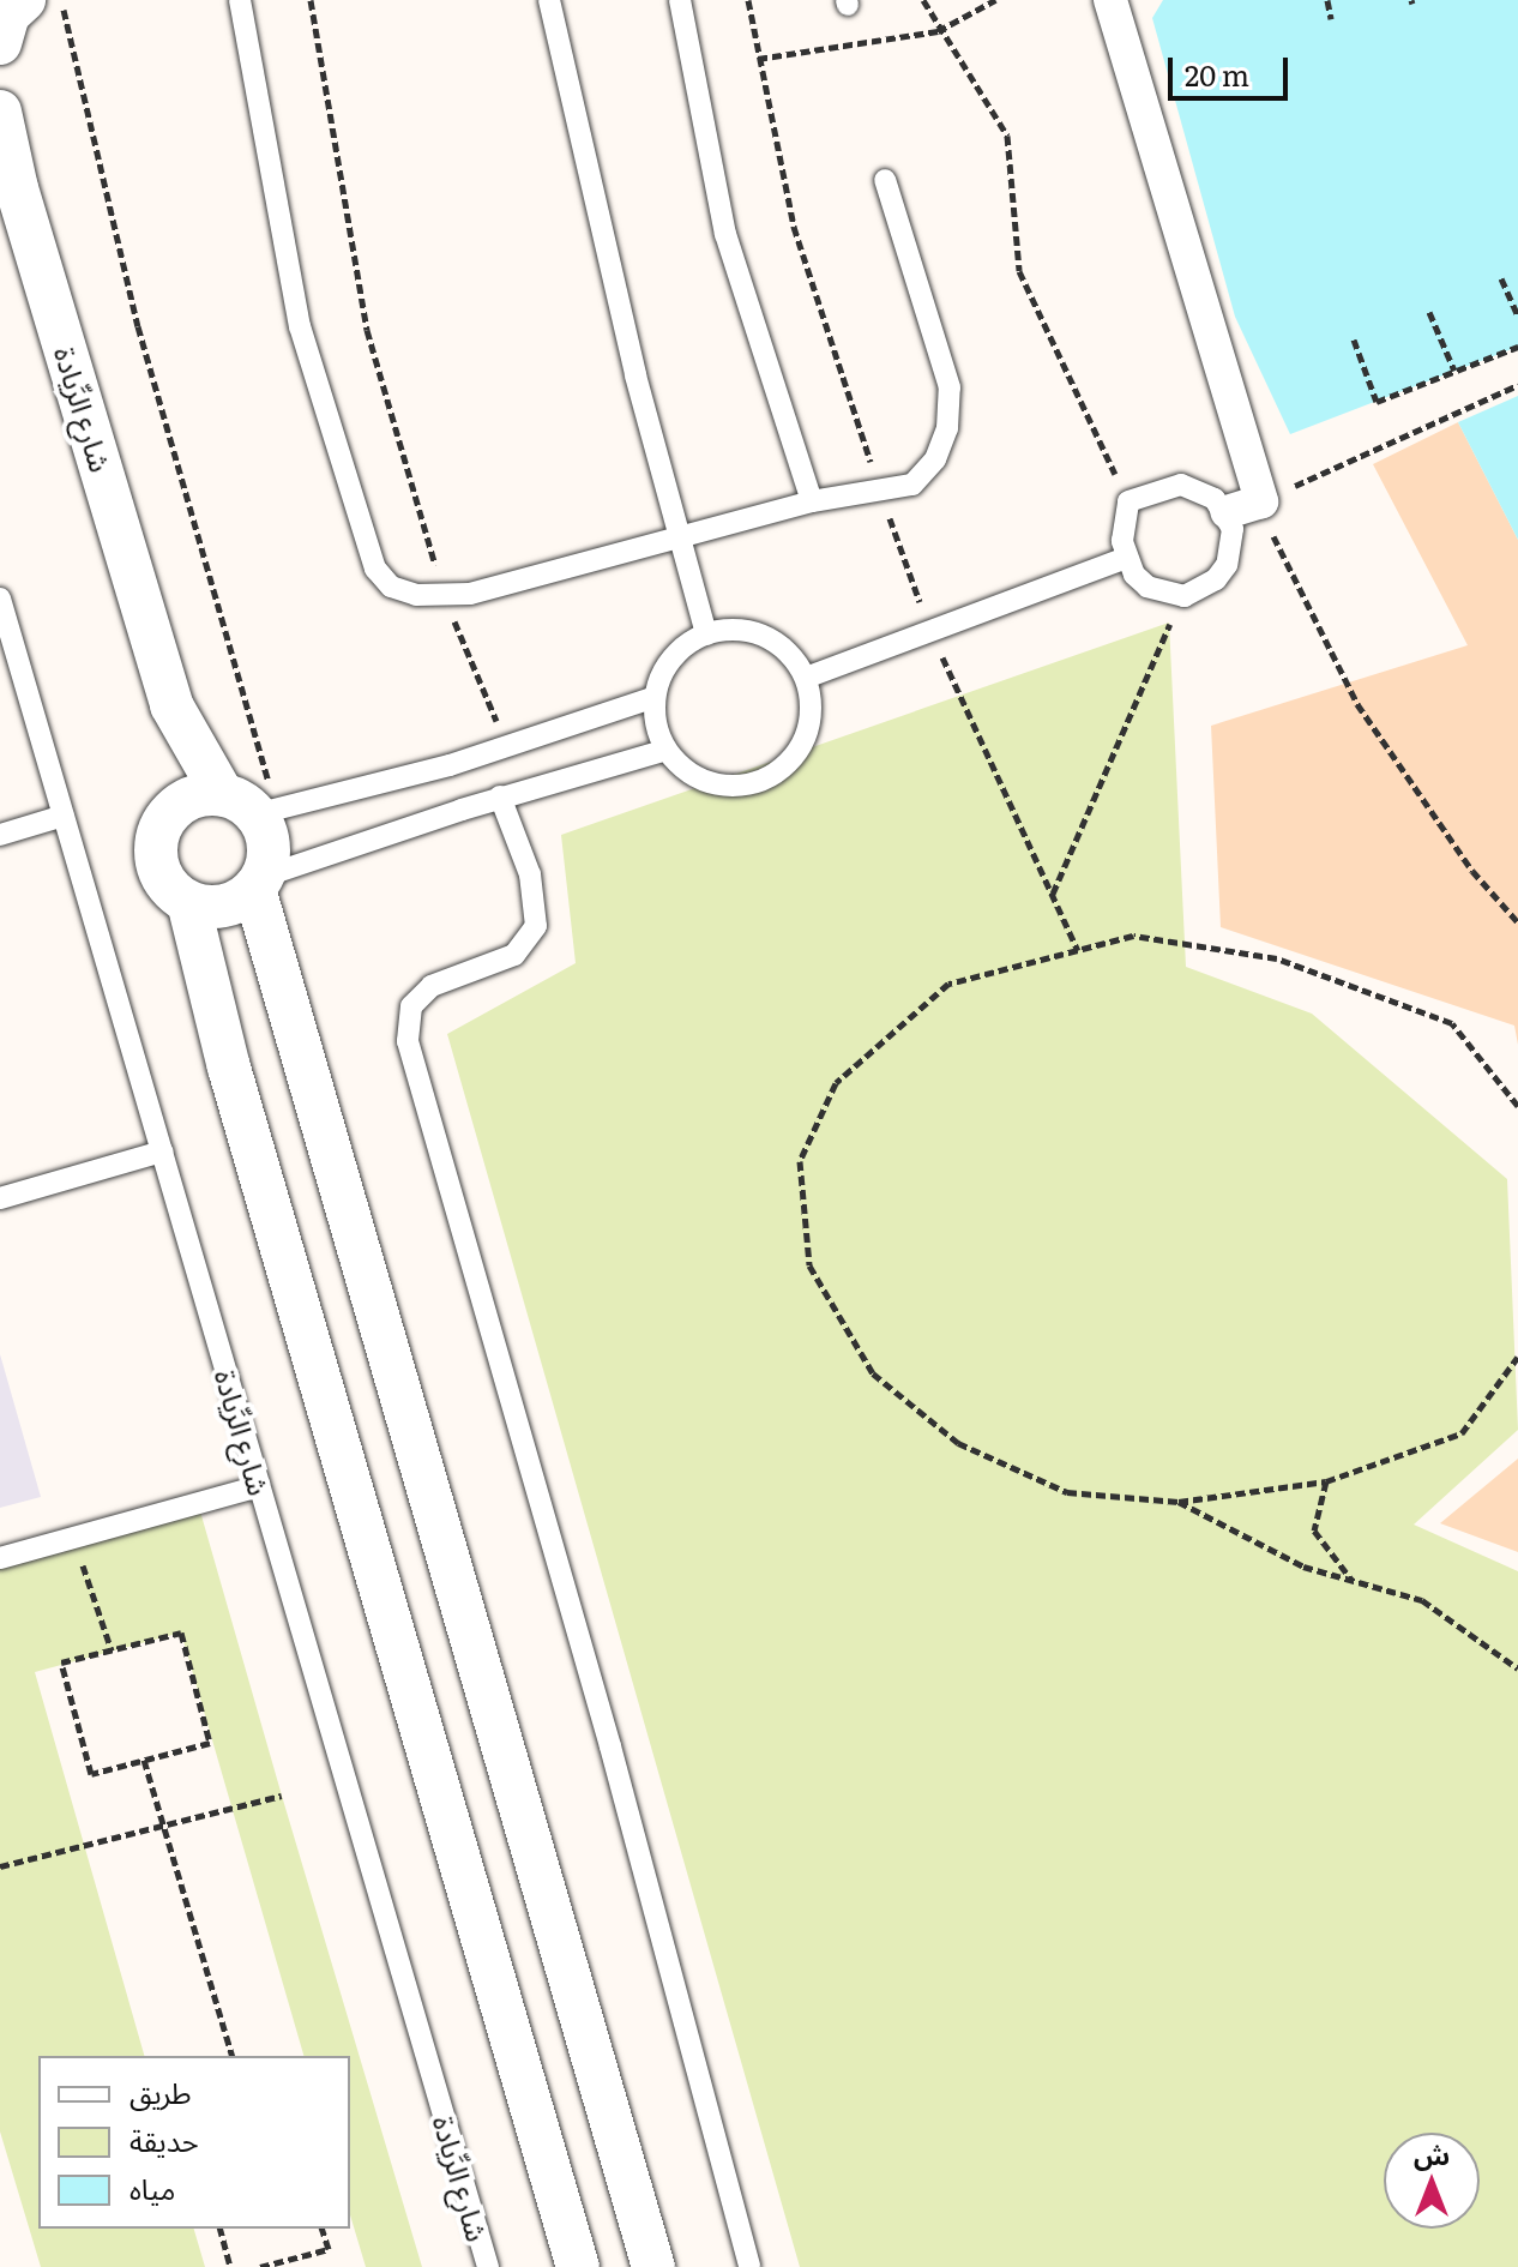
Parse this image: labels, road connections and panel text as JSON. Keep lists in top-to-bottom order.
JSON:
{
  "streets": {
    "street": ["شارع الرِّيادة"]
  },
  "legend": ["طريق", "حديقة", "مياه"],
  "scale_bar": "20 m",
  "north": "top"
}
